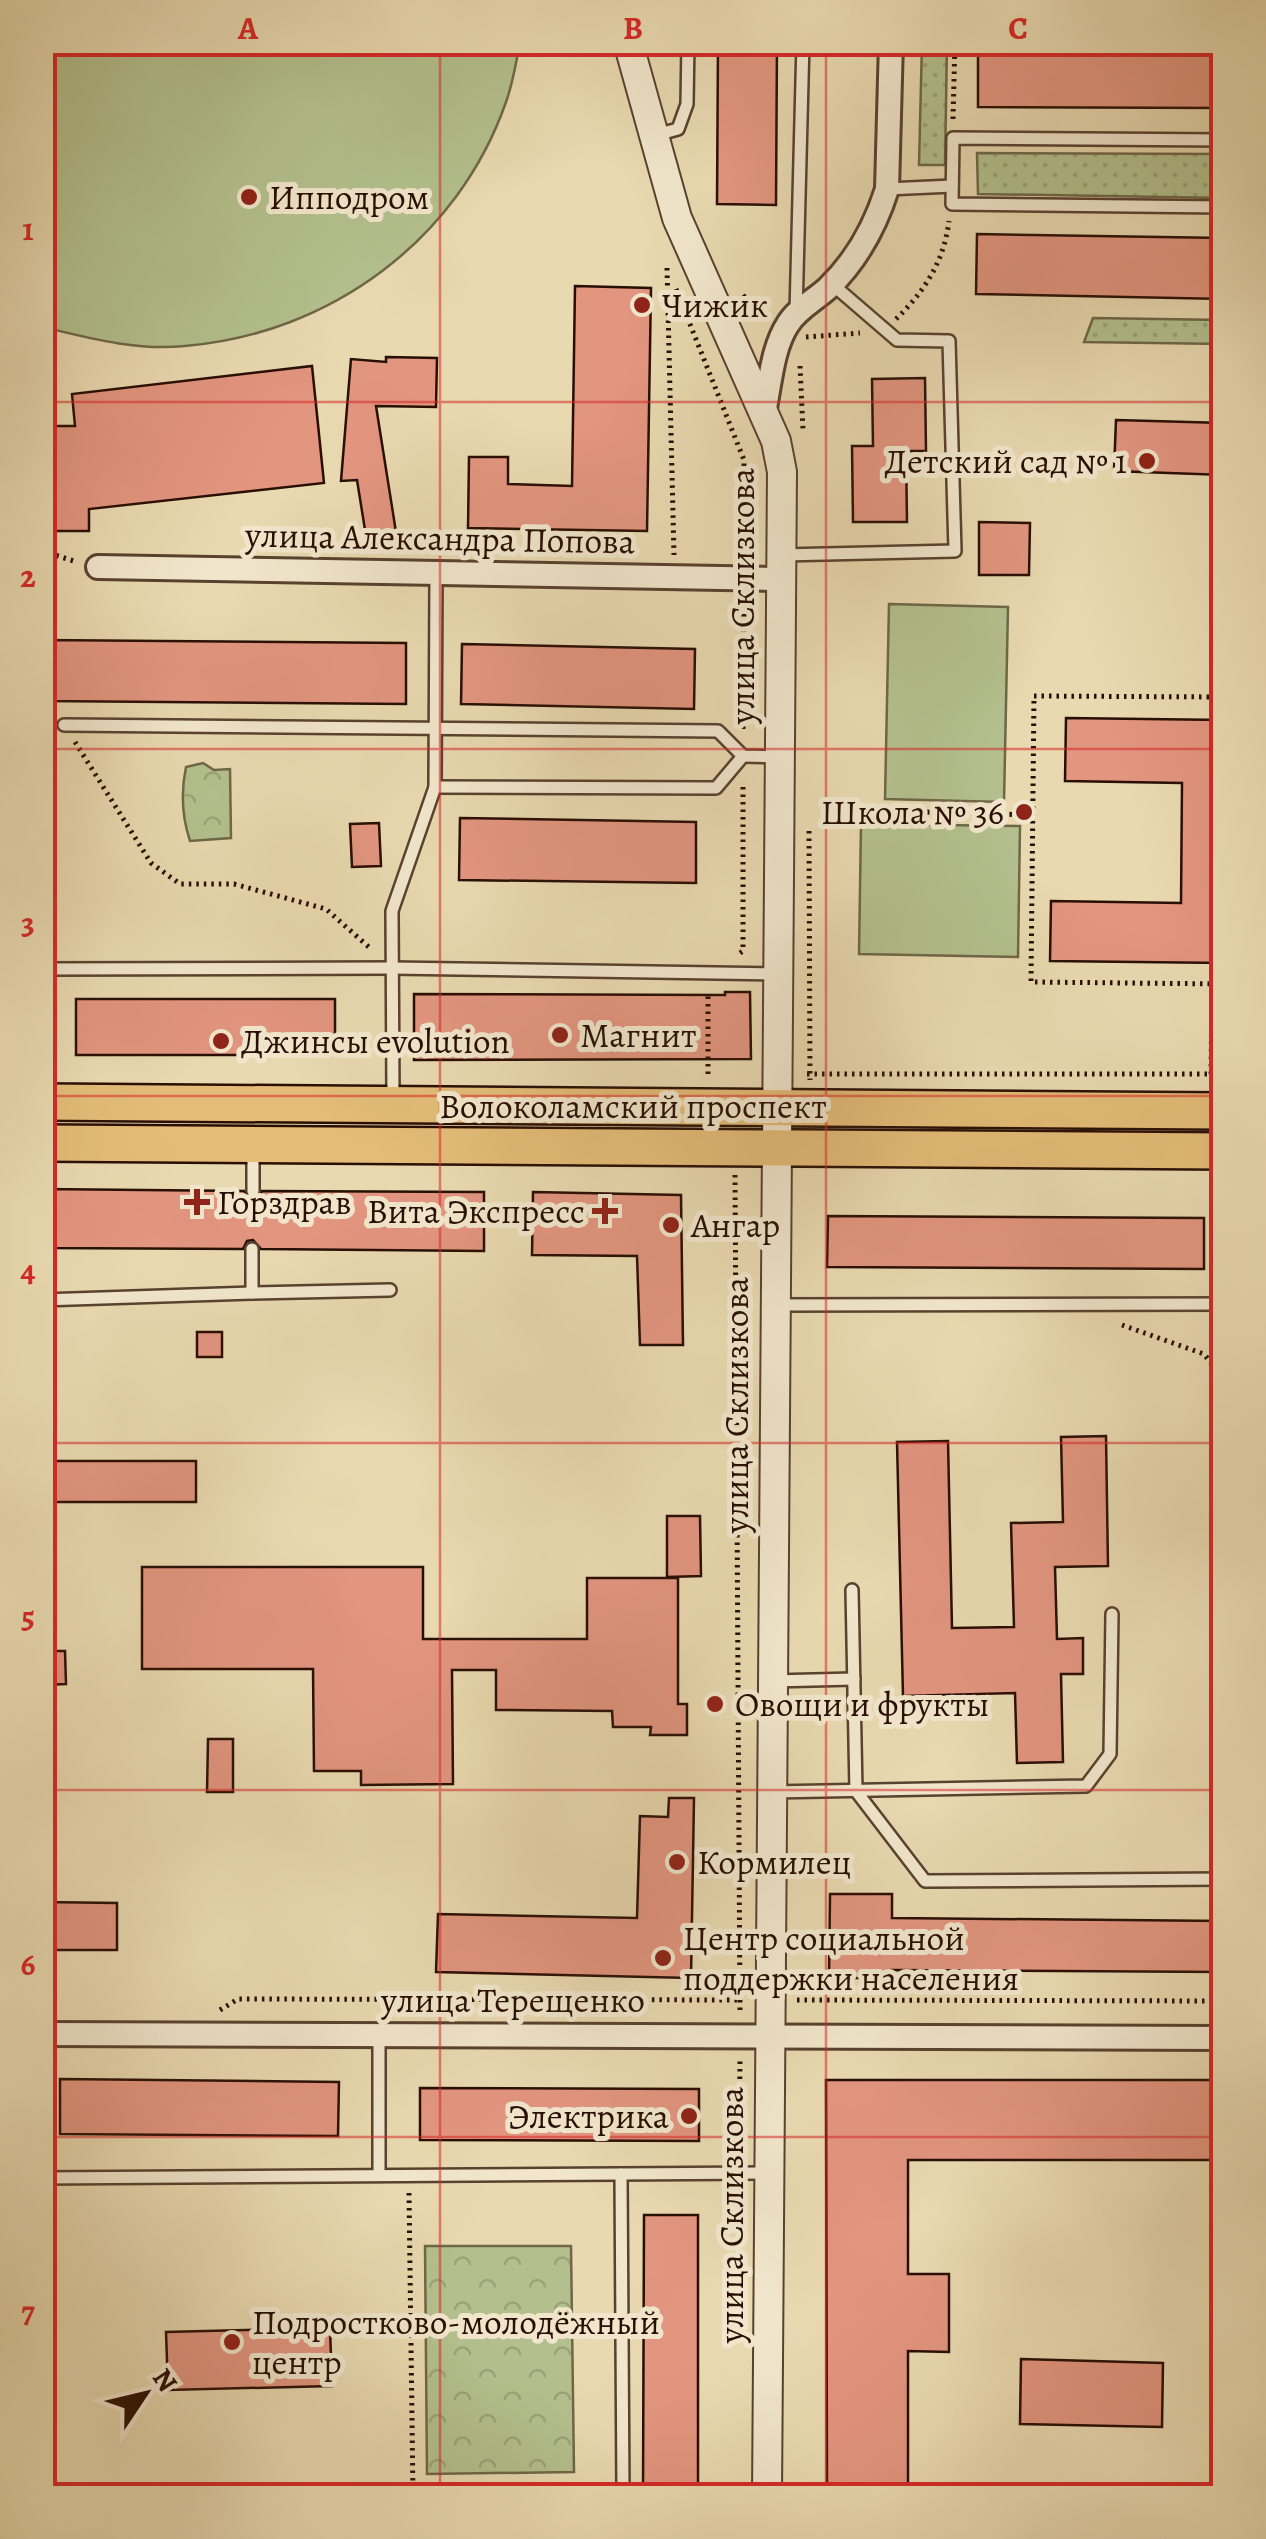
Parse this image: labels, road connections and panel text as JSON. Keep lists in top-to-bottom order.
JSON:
{
  "streets": {
    "main road": ["Волоколамский проспект"],
    "street": ["улица Александра Попова", "улица Склизкова", "улица Терещенко"]
  },
  "crossings": [
    ["улица Александра Попова", "улица Склизкова"],
    ["улица Склизкова", "Волоколамский проспект"],
    ["улица Склизкова", "улица Терещенко"]
  ],
  "places": {
    "other": [
      "Ипподром",
      "Чижик",
      "Детский сад № 1",
      "Школа № 36",
      "Магнит",
      "Джинсы evolution",
      "Ангар",
      "Овощи и фрукты",
      "Кормилец",
      "Центр социальной поддержки населения",
      "Электрика",
      "Подростково-молодёжный центр"
    ],
    "health": ["Горздрав", "Вита Экспресс"]
  },
  "north": "top right",
  "grid": {
    "columns": ["A", "B", "C"],
    "rows": [
      "1",
      "2",
      "3",
      "4",
      "5",
      "6",
      "7"
    ]
  }
}
